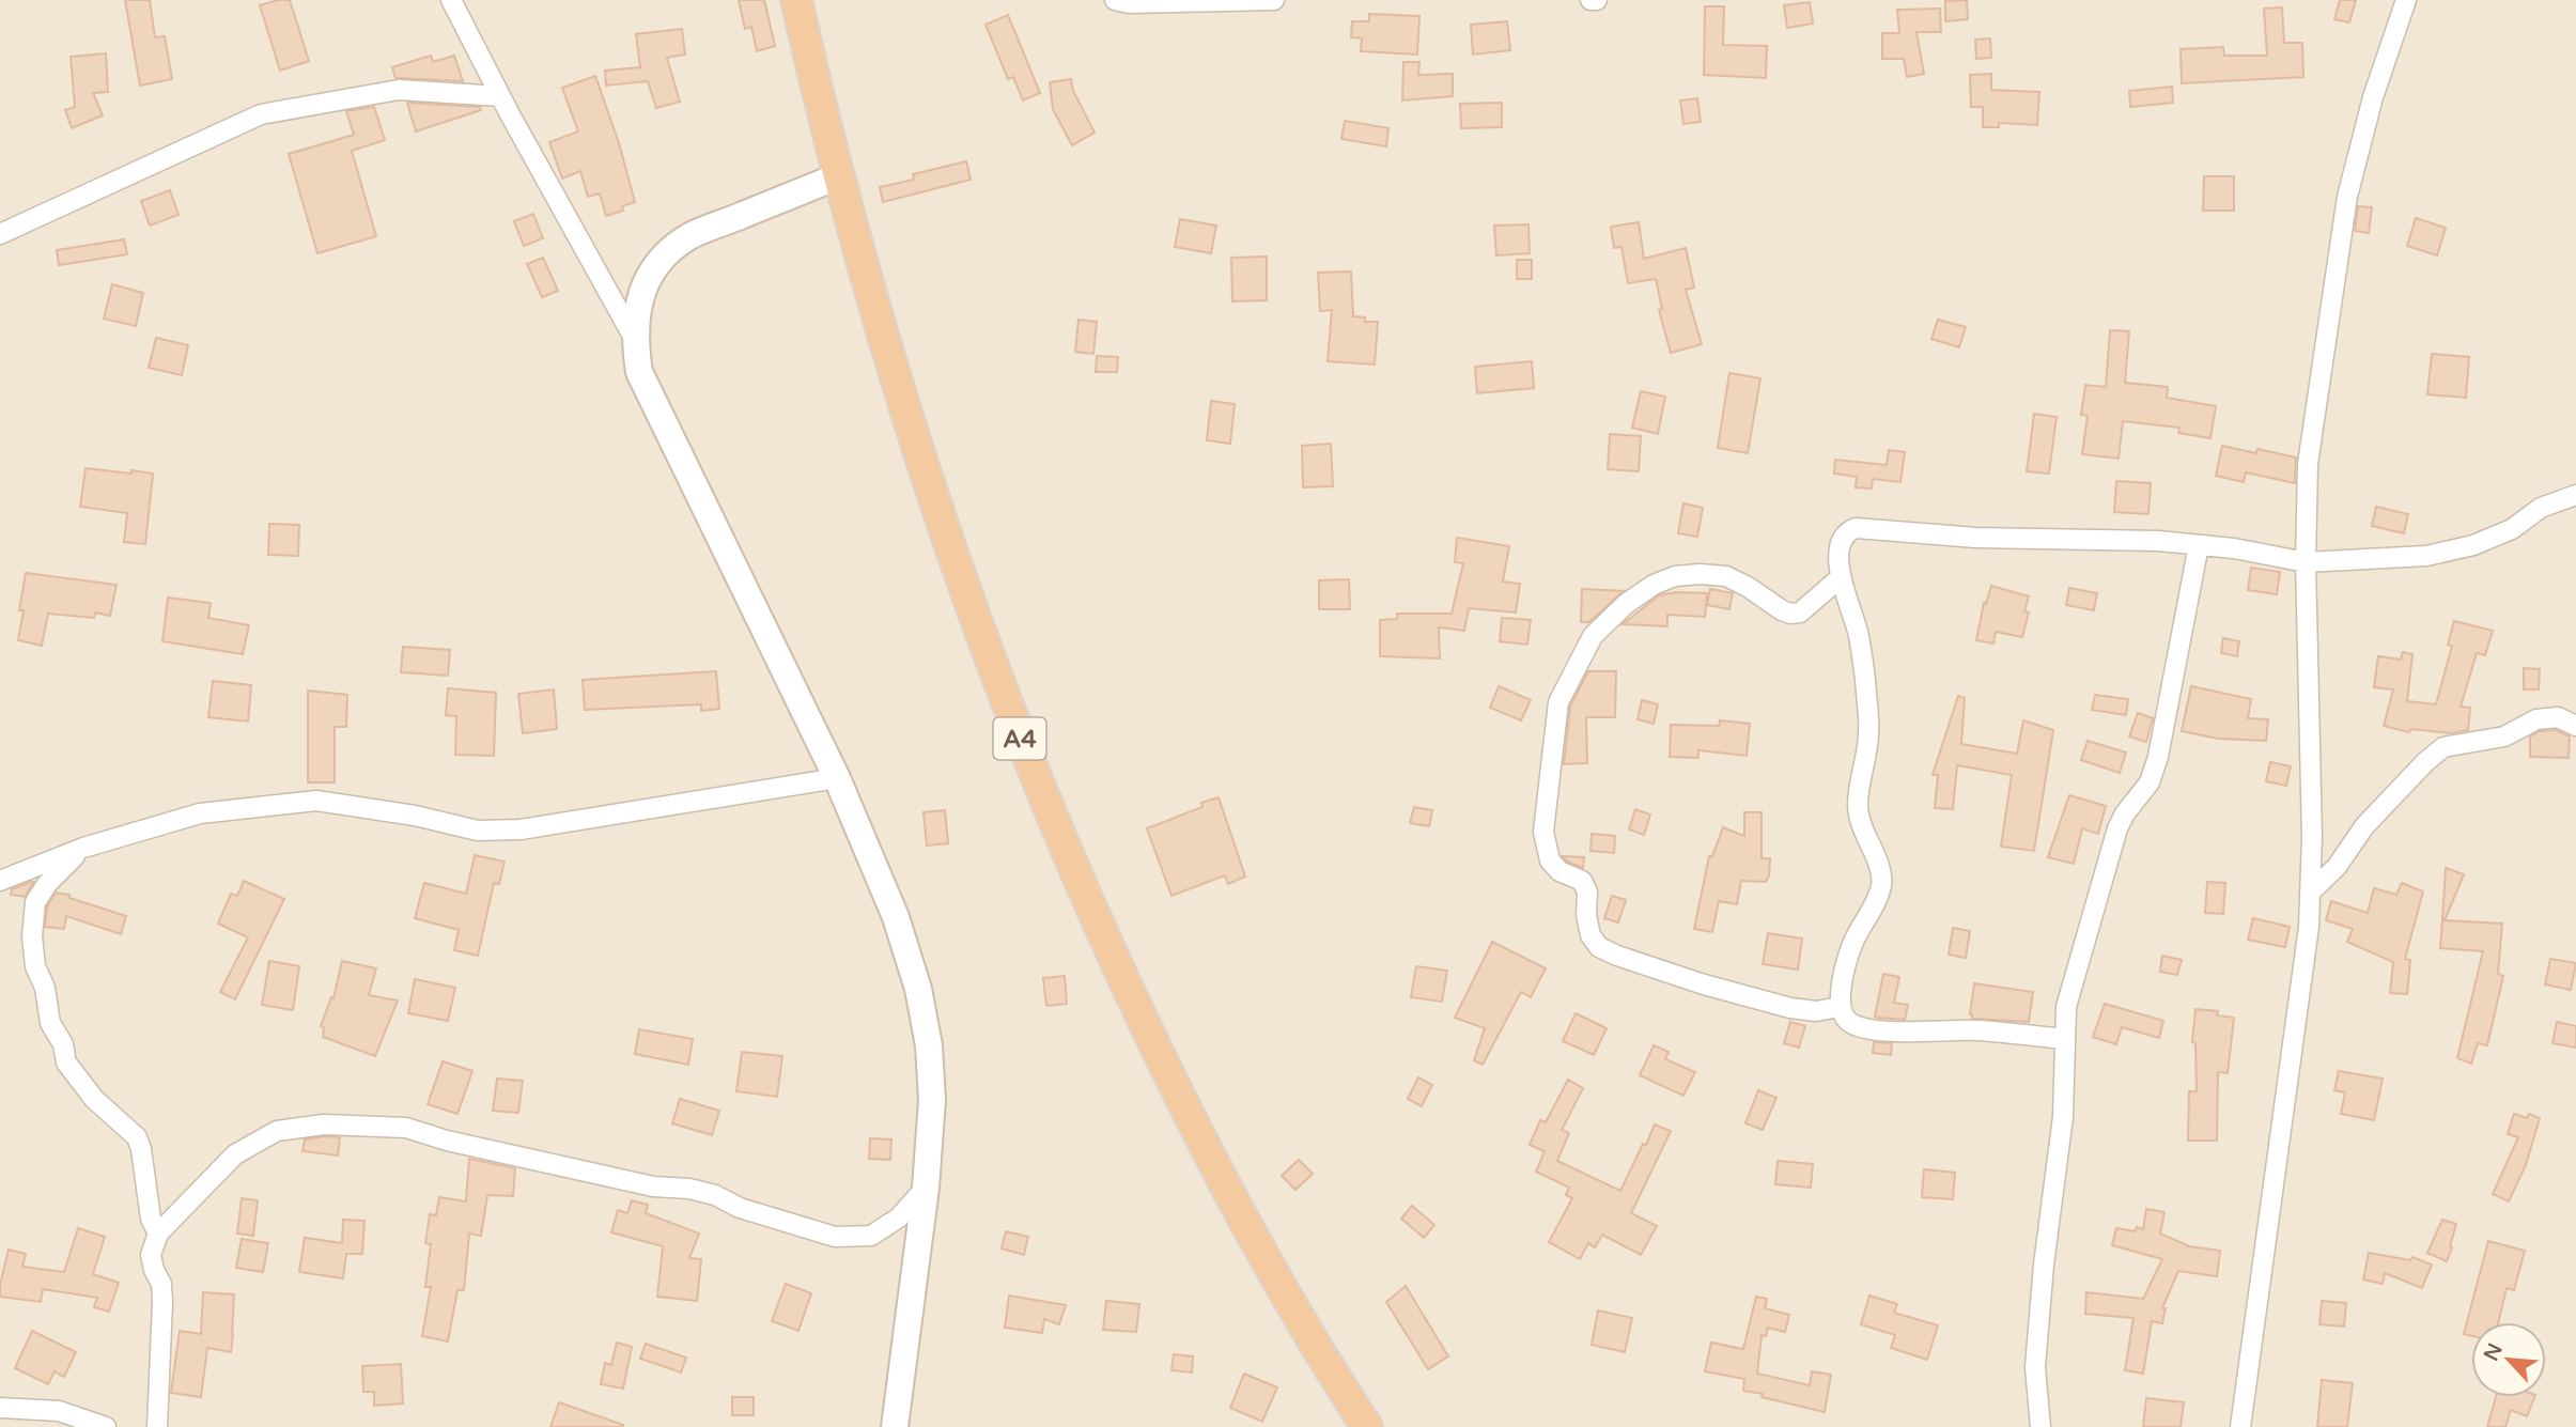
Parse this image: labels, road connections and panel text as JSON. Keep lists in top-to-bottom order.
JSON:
{
  "streets": {
    "highway": ["A4"]
  },
  "north": "top left"
}
